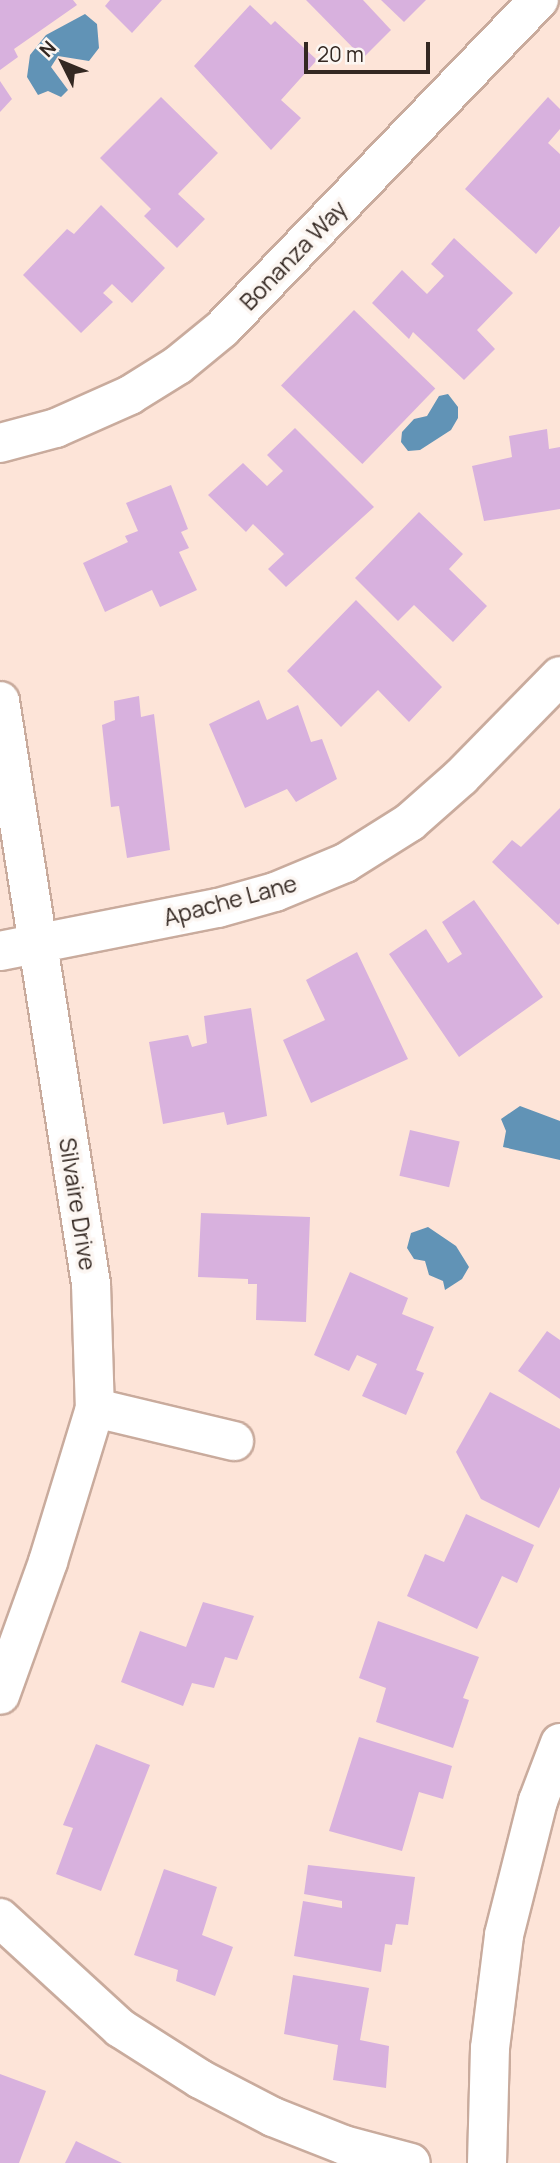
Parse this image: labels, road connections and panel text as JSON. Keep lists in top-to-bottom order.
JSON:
{
  "streets": {
    "street": ["Bonanza Way", "Apache Lane", "Silvaire Drive"]
  },
  "crossings": [
    ["Apache Lane", "Silvaire Drive"]
  ],
  "scale_bar": "20 m",
  "north": "top left"
}
